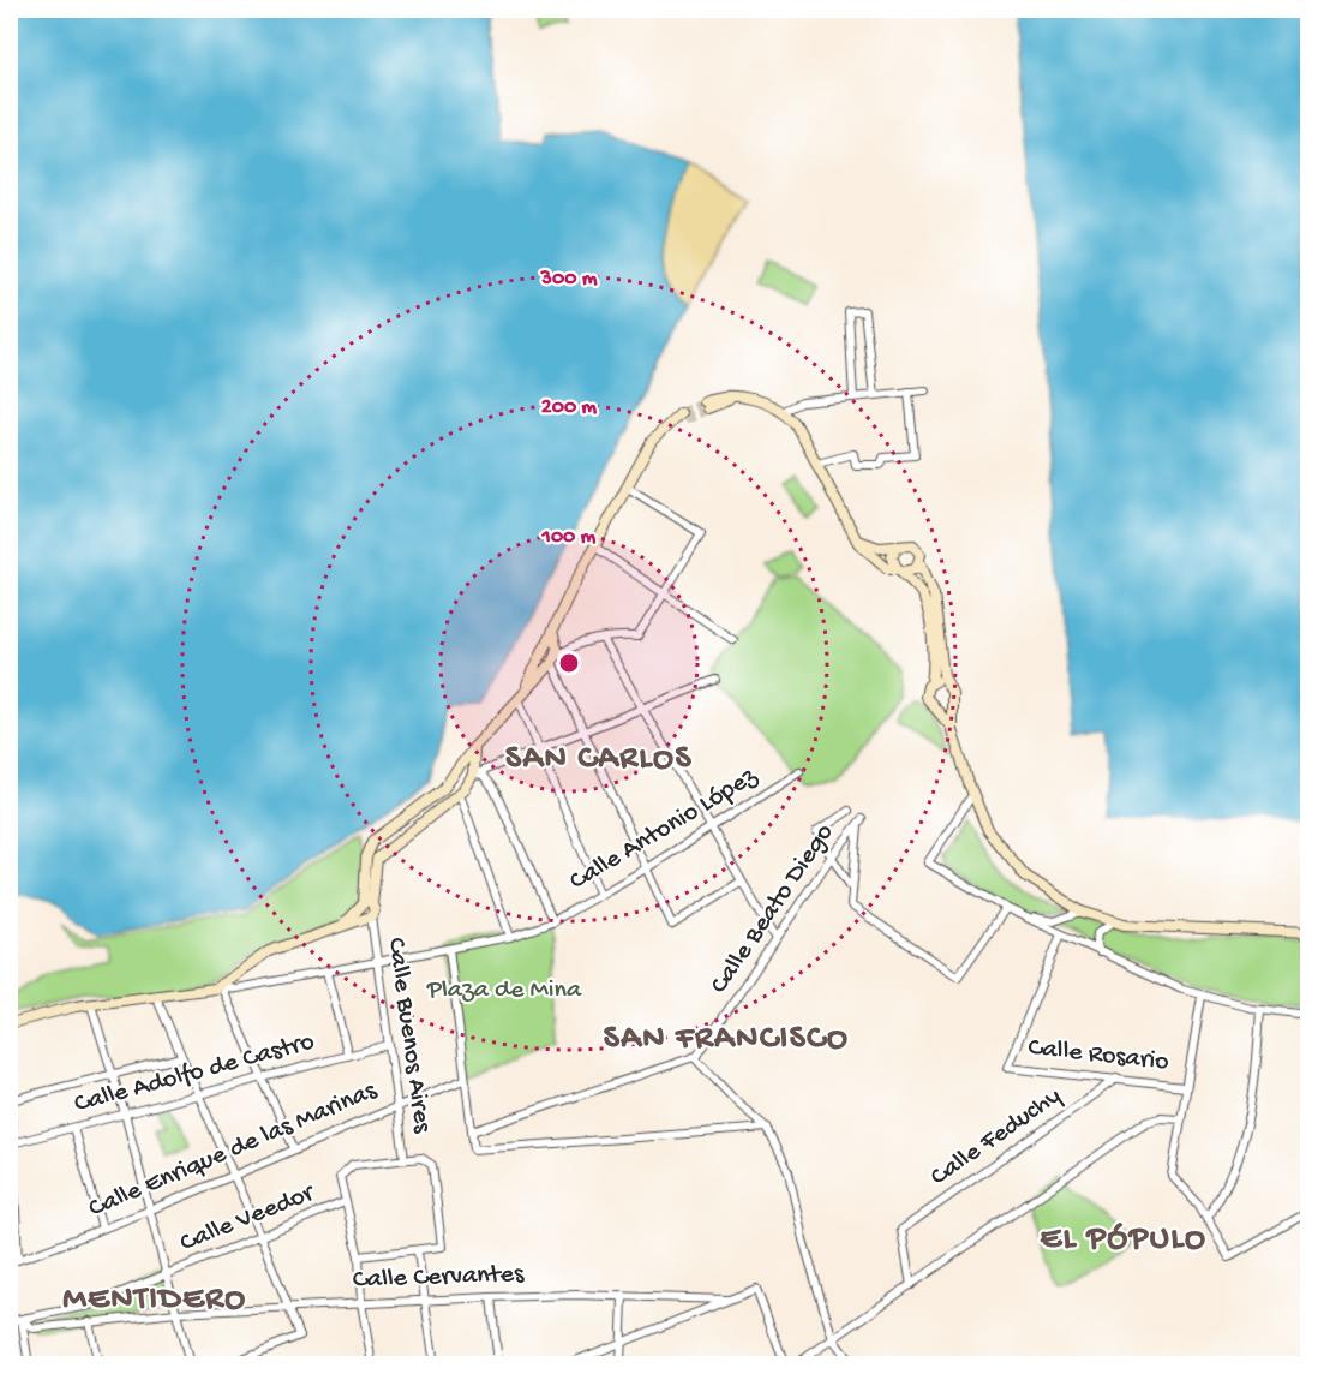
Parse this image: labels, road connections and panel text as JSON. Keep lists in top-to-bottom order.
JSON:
{
  "streets": {
    "street": [
      "Calle Antonio López",
      "Calle Beato Diego",
      "Calle Buenos Aires",
      "Calle Rosario",
      "Calle Adolfo de Castro",
      "Calle Feduchy",
      "Calle Enrique de las Marinas",
      "Calle Veedor",
      "Calle Cervantes"
    ]
  },
  "crossings": [
    ["Calle Buenos Aires", "Calle Adolfo de Castro"],
    ["Calle Buenos Aires", "Calle Enrique de las Marinas"],
    ["Calle Rosario", "Calle Feduchy"],
    ["Calle Adolfo de Castro", "Calle Enrique de las Marinas"],
    ["Calle Veedor", "Calle Cervantes"]
  ],
  "districts": [
    "SAN CARLOS",
    "SAN FRANCISCO",
    "EL PÓPULO",
    "MENTIDERO"
  ],
  "parks": ["Plaza de Mina"],
  "rings": ["300 m", "200 m", "100 m"]
}
